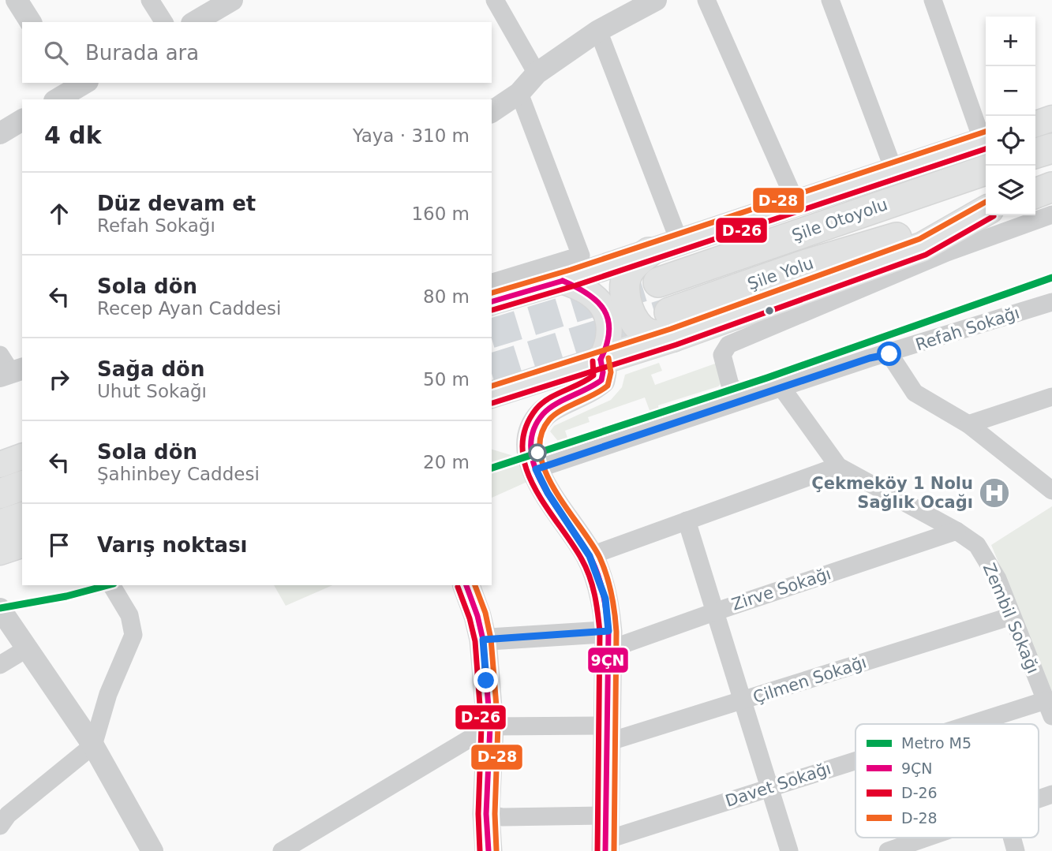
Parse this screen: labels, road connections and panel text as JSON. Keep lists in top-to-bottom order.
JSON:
{
  "streets": {
    "highway": ["Şile Otoyolu", "Şile Yolu"],
    "street": [
      "Refah Sokağı",
      "Zirve Sokağı",
      "Zembil Sokağı",
      "Çilmen Sokağı",
      "Davet Sokağı"
    ]
  },
  "crossings": [
    ["Refah Sokağı", "Zembil Sokağı"],
    ["Zirve Sokağı", "Zembil Sokağı"],
    ["Zembil Sokağı", "Çilmen Sokağı"],
    ["Zembil Sokağı", "Davet Sokağı"]
  ],
  "places": {
    "hospital": ["Çekmeköy 1 Nolu Sağlık Ocağı"]
  },
  "lines": [
    "transit line D-28",
    "transit line D-26",
    "metro line M5",
    "transit line 9ÇN"
  ],
  "legend": [
    "Metro M5",
    "9ÇN",
    "D-26",
    "D-28"
  ],
  "page": {
    "map_buttons": ["+", "−"],
    "search": "Burada ara",
    "heading": ["4 dk", "Yaya · 310 m"],
    "list": [
      ["Düz devam et", "Refah Sokağı", "160 m"],
      ["Sola dön", "Recep Ayan Caddesi", "80 m"],
      ["Sağa dön", "Uhut Sokağı", "50 m"],
      ["Sola dön", "Şahinbey Caddesi", "20 m"],
      "Varış noktası"
    ]
  }
}
